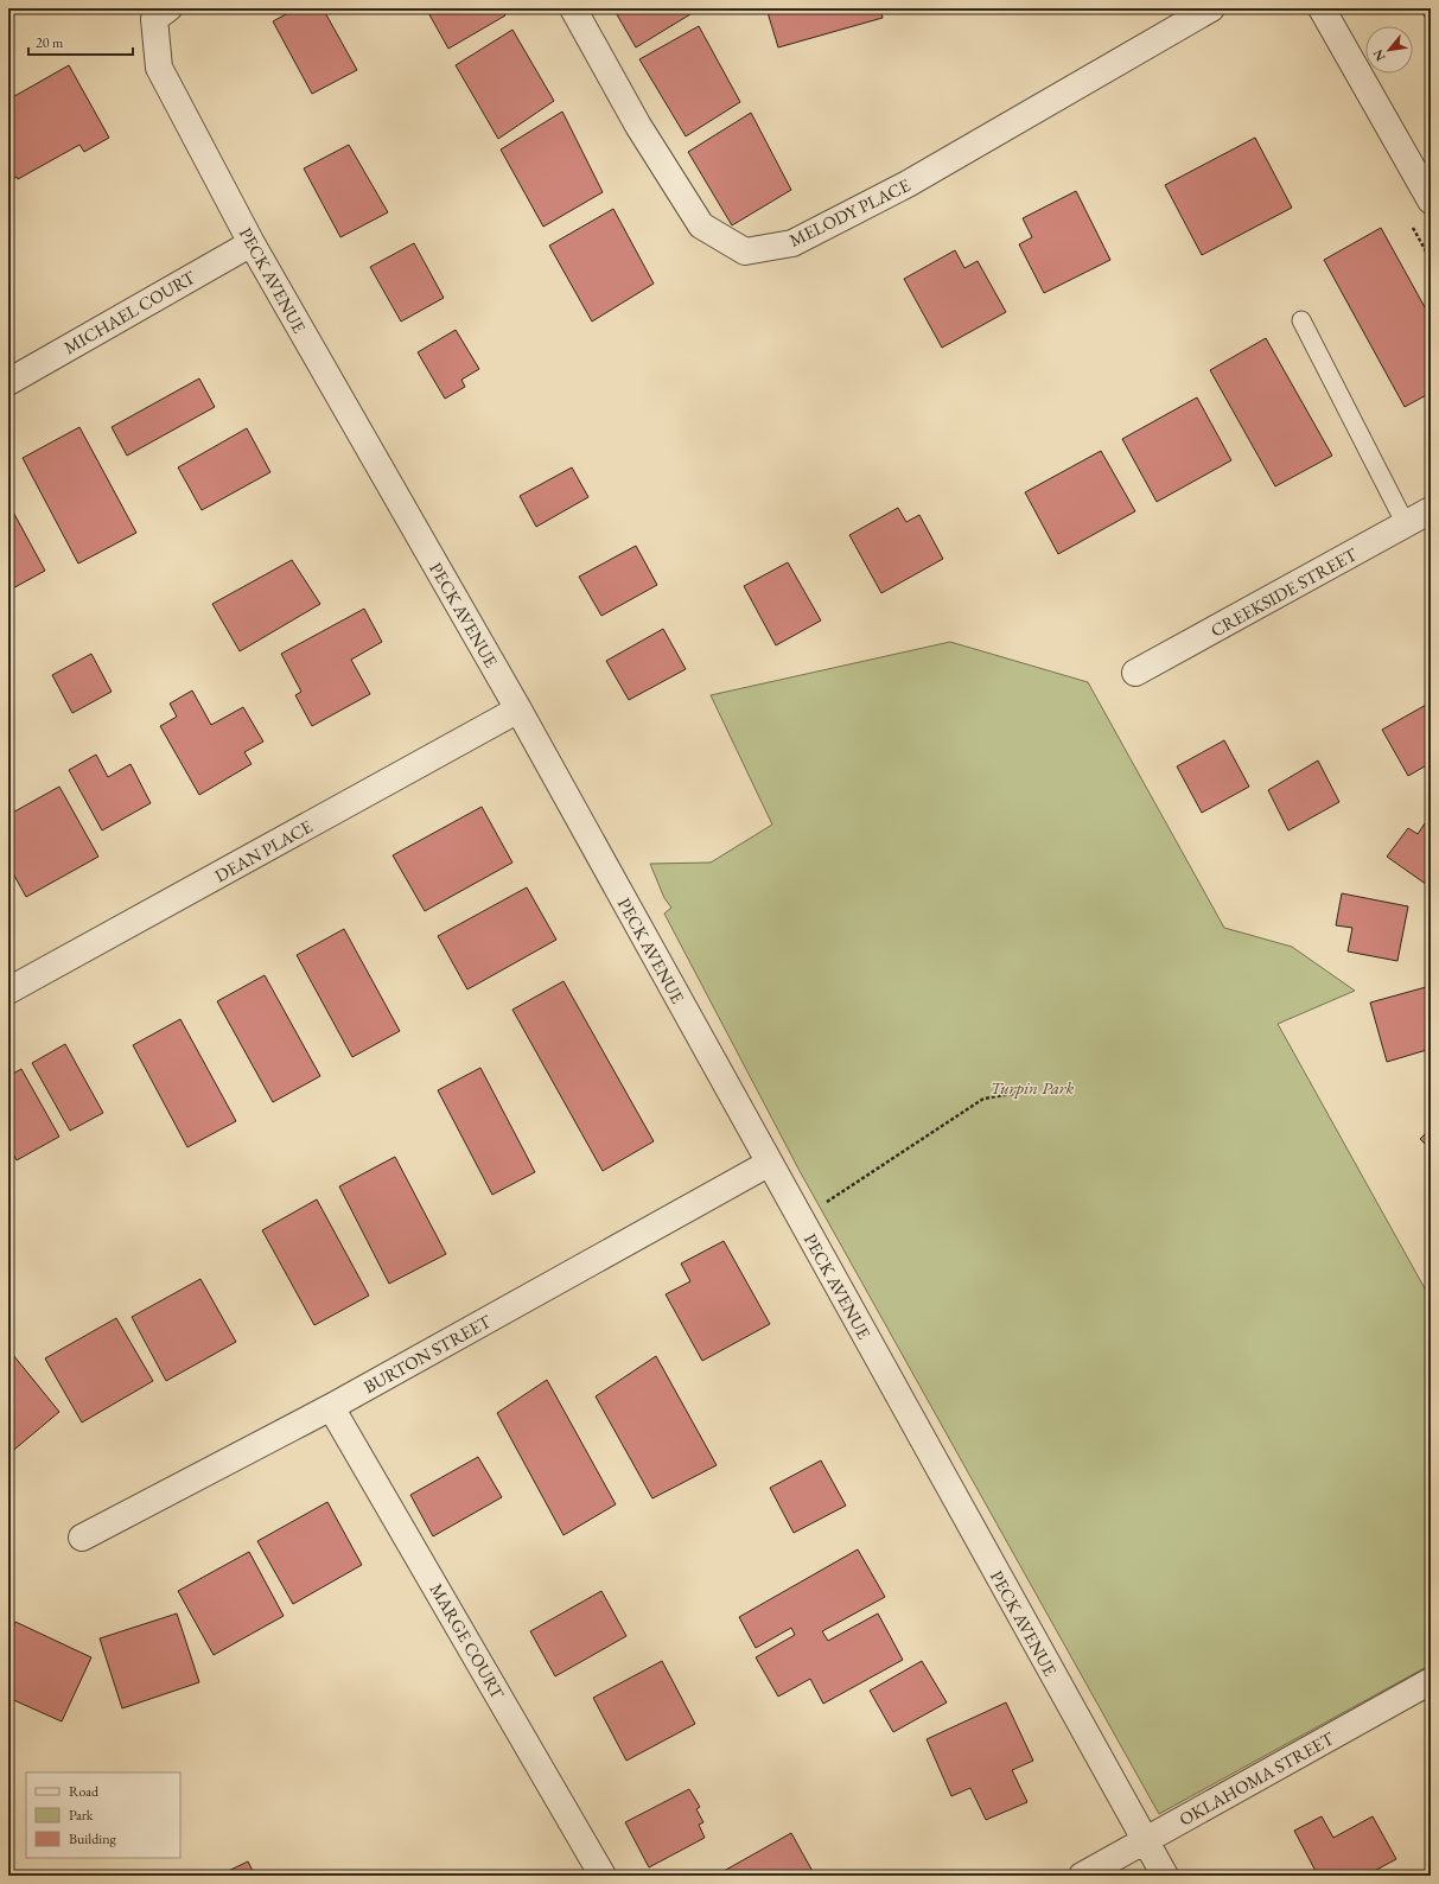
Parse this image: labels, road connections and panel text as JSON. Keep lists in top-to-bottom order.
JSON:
{
  "streets": {
    "street": [
      "MELODY PLACE",
      "PECK AVENUE",
      "MICHAEL COURT",
      "CREEKSIDE STREET",
      "DEAN PLACE",
      "BURTON STREET",
      "MARGE COURT",
      "OKLAHOMA STREET"
    ]
  },
  "crossings": [
    ["PECK AVENUE", "MICHAEL COURT"],
    ["PECK AVENUE", "DEAN PLACE"],
    ["PECK AVENUE", "BURTON STREET"],
    ["PECK AVENUE", "OKLAHOMA STREET"],
    ["BURTON STREET", "MARGE COURT"]
  ],
  "parks": ["Turpin Park"],
  "legend": ["Road", "Park", "Building"],
  "scale_bar": "20 m",
  "north": "bottom left"
}
